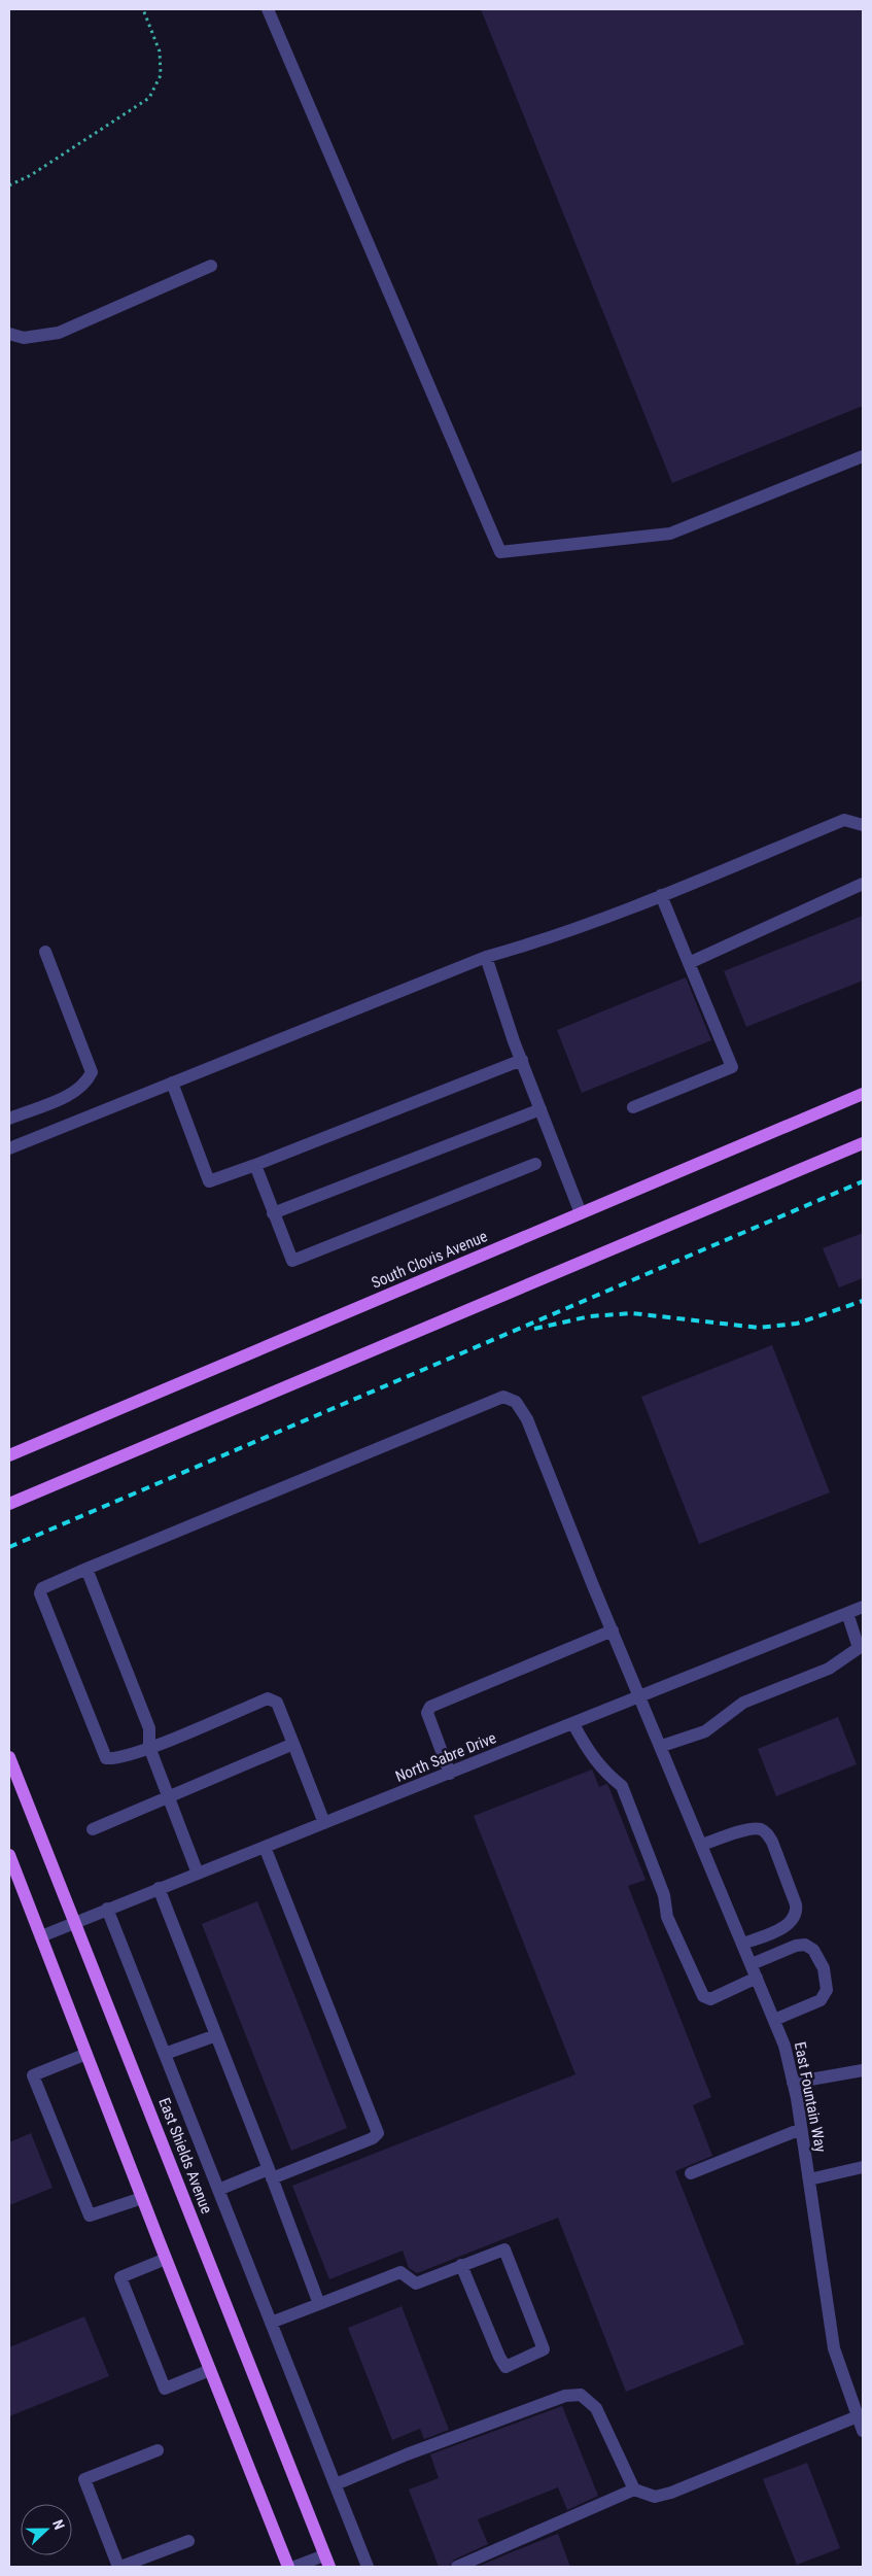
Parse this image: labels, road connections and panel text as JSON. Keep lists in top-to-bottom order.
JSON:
{
  "streets": {
    "main road": ["South Clovis Avenue", "East Shields Avenue"],
    "street": ["North Sabre Drive", "East Fountain Way"]
  },
  "crossings": [
    ["North Sabre Drive", "East Fountain Way"],
    ["North Sabre Drive", "East Shields Avenue"]
  ],
  "north": "right"
}
